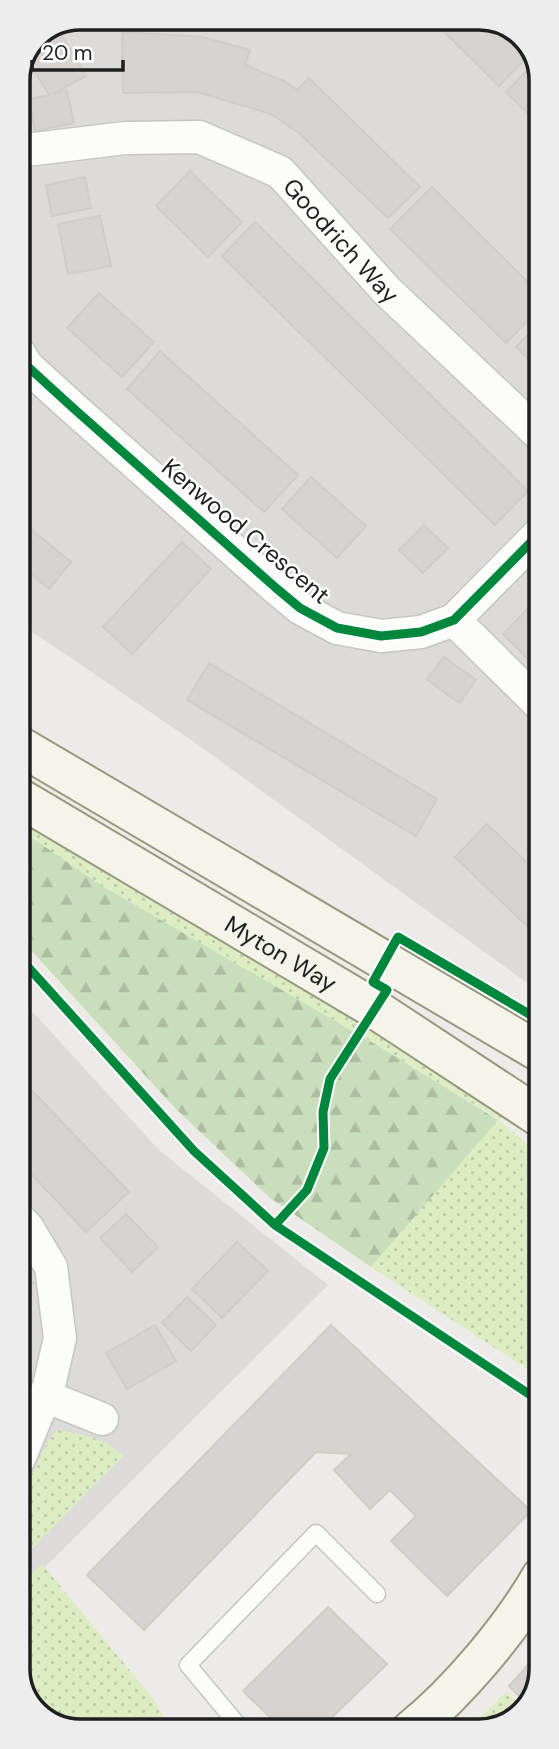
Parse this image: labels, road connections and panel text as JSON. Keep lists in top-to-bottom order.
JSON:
{
  "streets": {
    "street": ["Goodrich Way", "Kenwood Crescent", "Myton Way"]
  },
  "scale_bar": "20 m"
}
